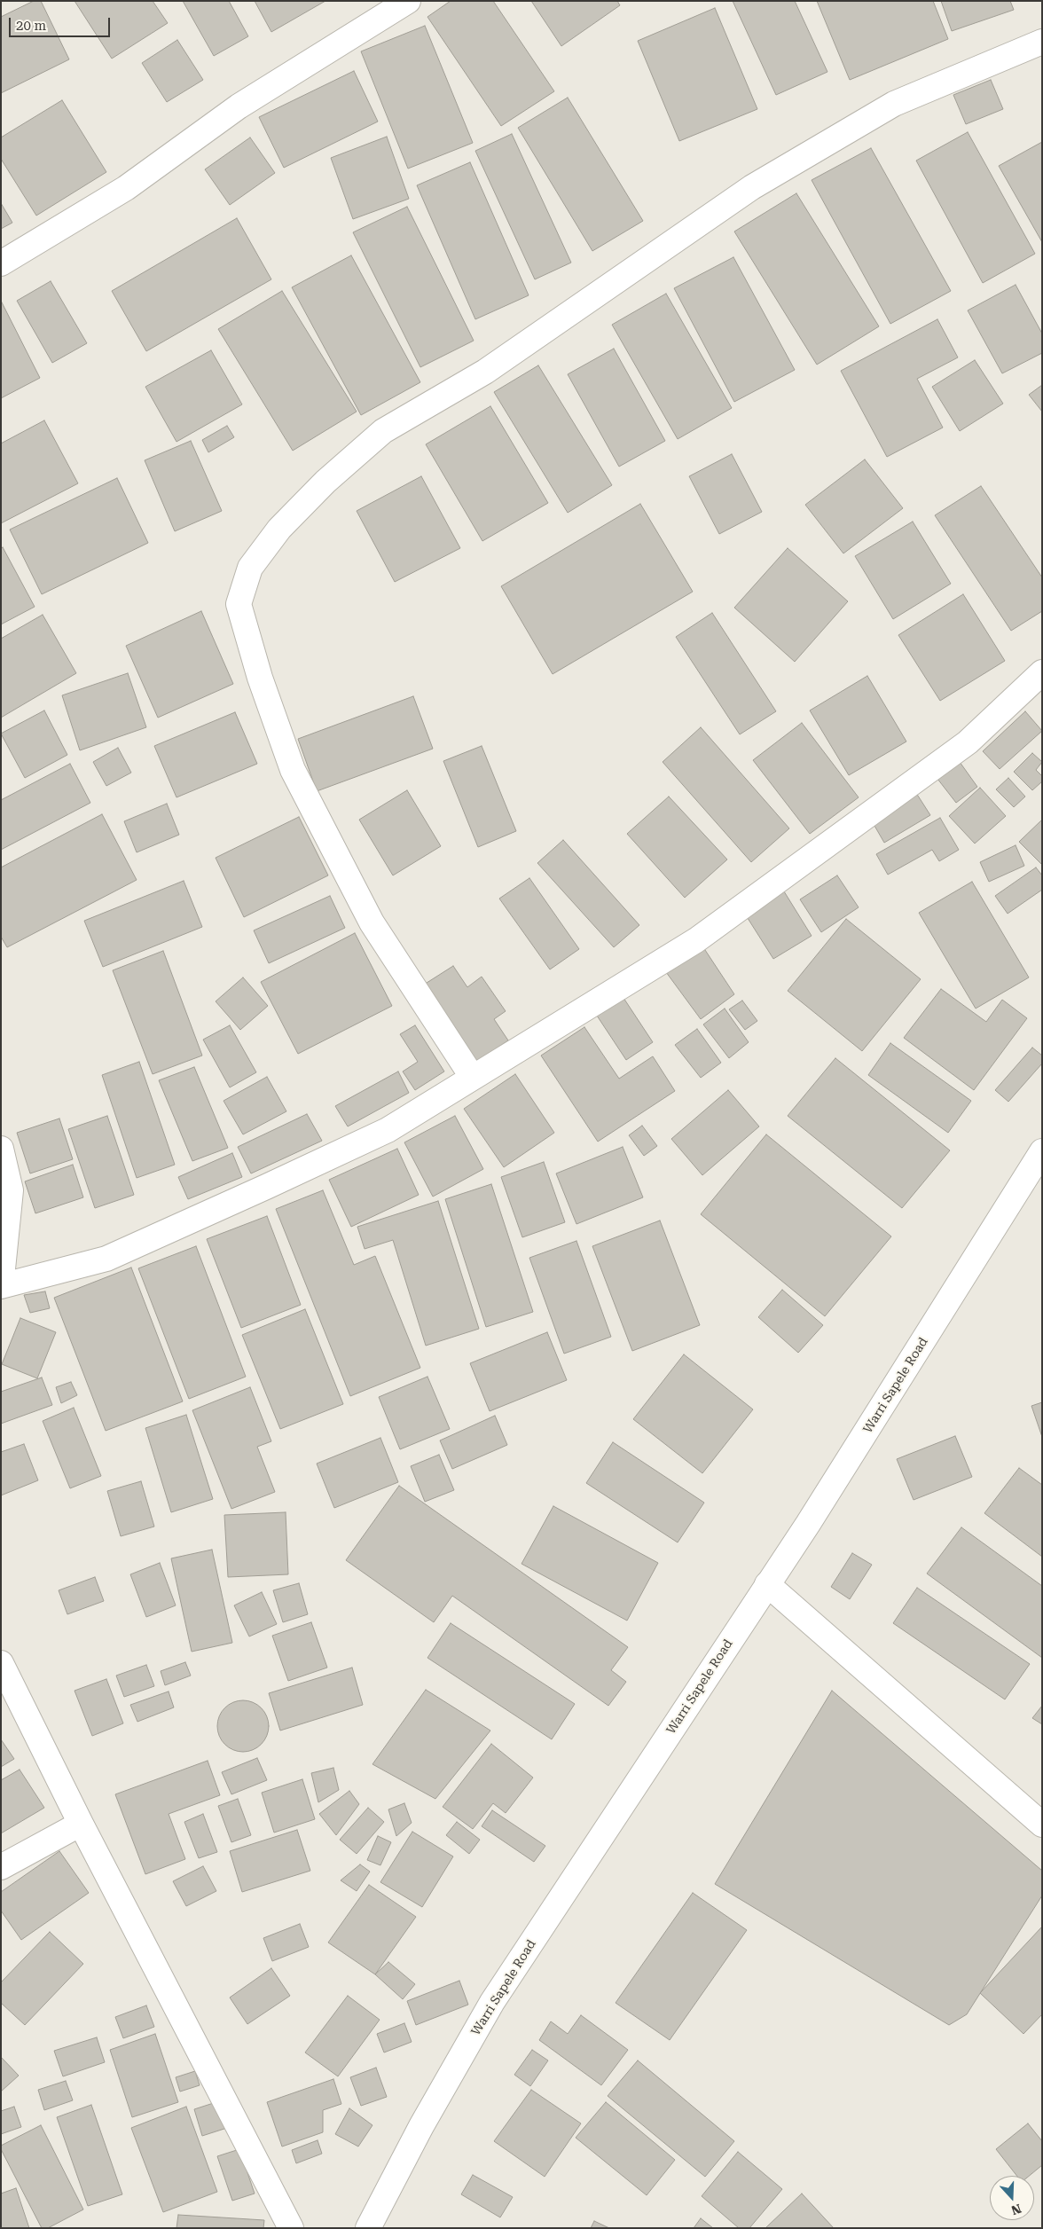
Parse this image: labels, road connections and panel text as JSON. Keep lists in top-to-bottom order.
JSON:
{
  "streets": {
    "main road": ["Warri Sapele Road"]
  },
  "scale_bar": "20 m",
  "north": "bottom"
}
